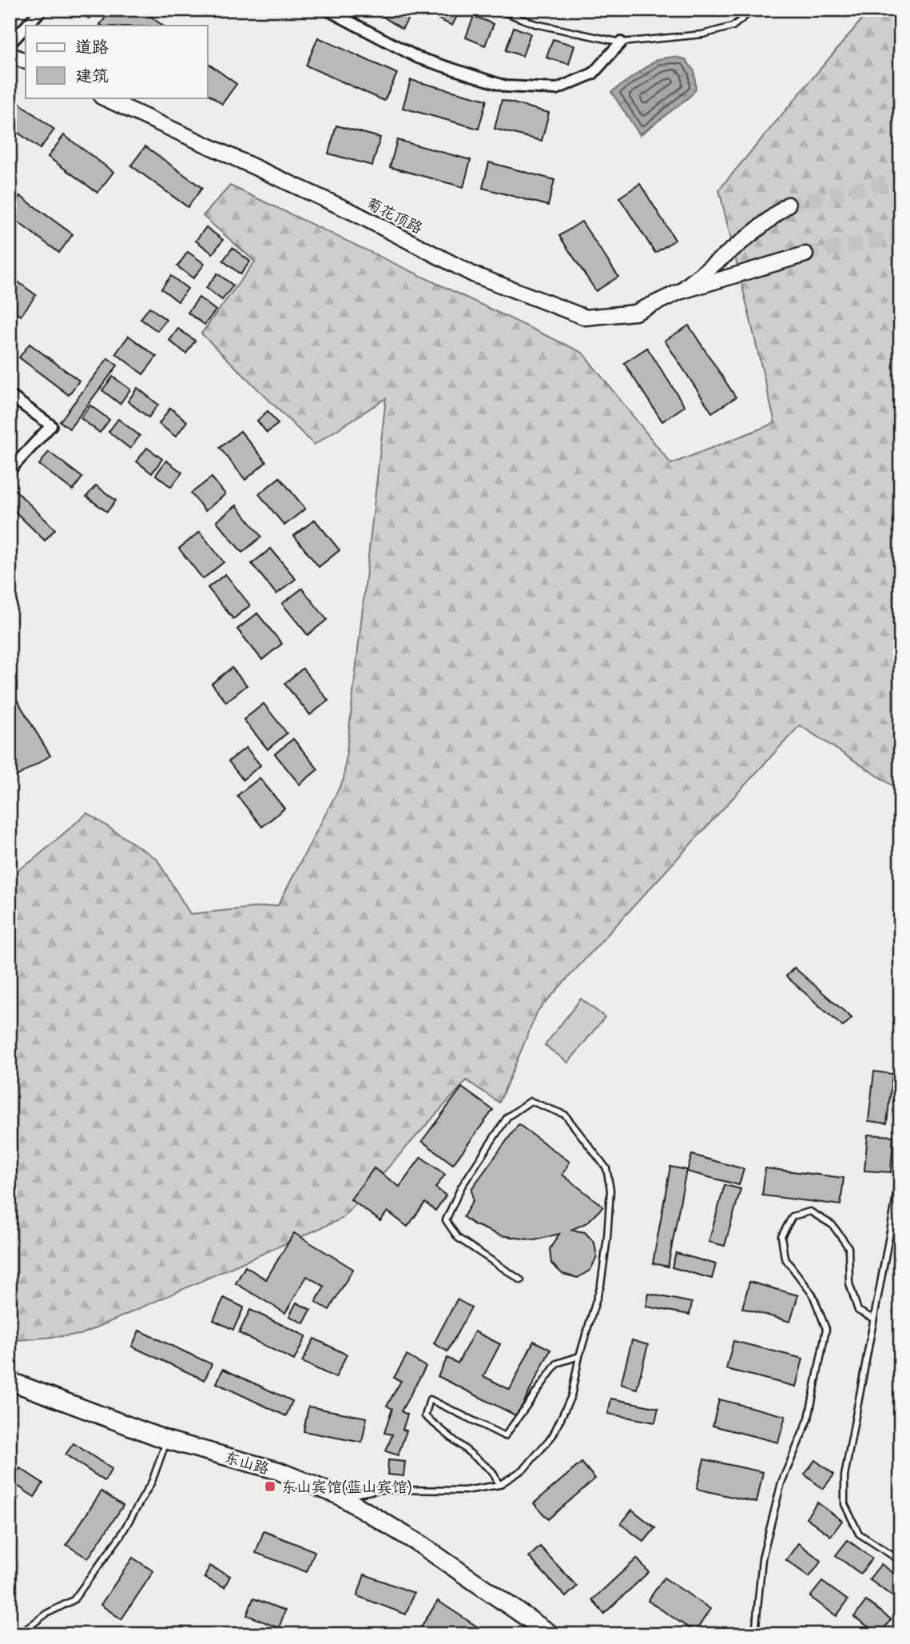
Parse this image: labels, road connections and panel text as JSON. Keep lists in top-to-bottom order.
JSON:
{
  "streets": {
    "main road": ["东山路"],
    "street": ["菊花顶路"]
  },
  "places": {
    "transit": ["东山宾馆(蓝山宾馆)"]
  },
  "legend": ["道路", "建筑"]
}
